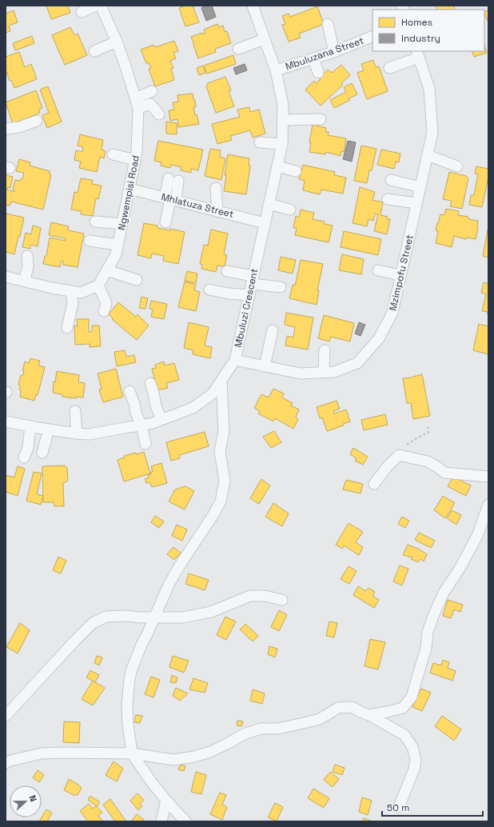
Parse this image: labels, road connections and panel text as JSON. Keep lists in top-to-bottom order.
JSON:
{
  "streets": {
    "street": [
      "Mbuluzana Street",
      "Ngwempisi Road",
      "Mhlatuza Street",
      "Mzimpofu Street",
      "Mbuluzi Crescent"
    ]
  },
  "crossings": [
    ["Mbuluzana Street", "Mbuluzi Crescent"],
    ["Ngwempisi Road", "Mhlatuza Street"],
    ["Mhlatuza Street", "Mbuluzi Crescent"],
    ["Mzimpofu Street", "Mbuluzi Crescent"]
  ],
  "legend": ["Homes", "Industry"],
  "scale_bar": "50 m",
  "north": "right"
}
